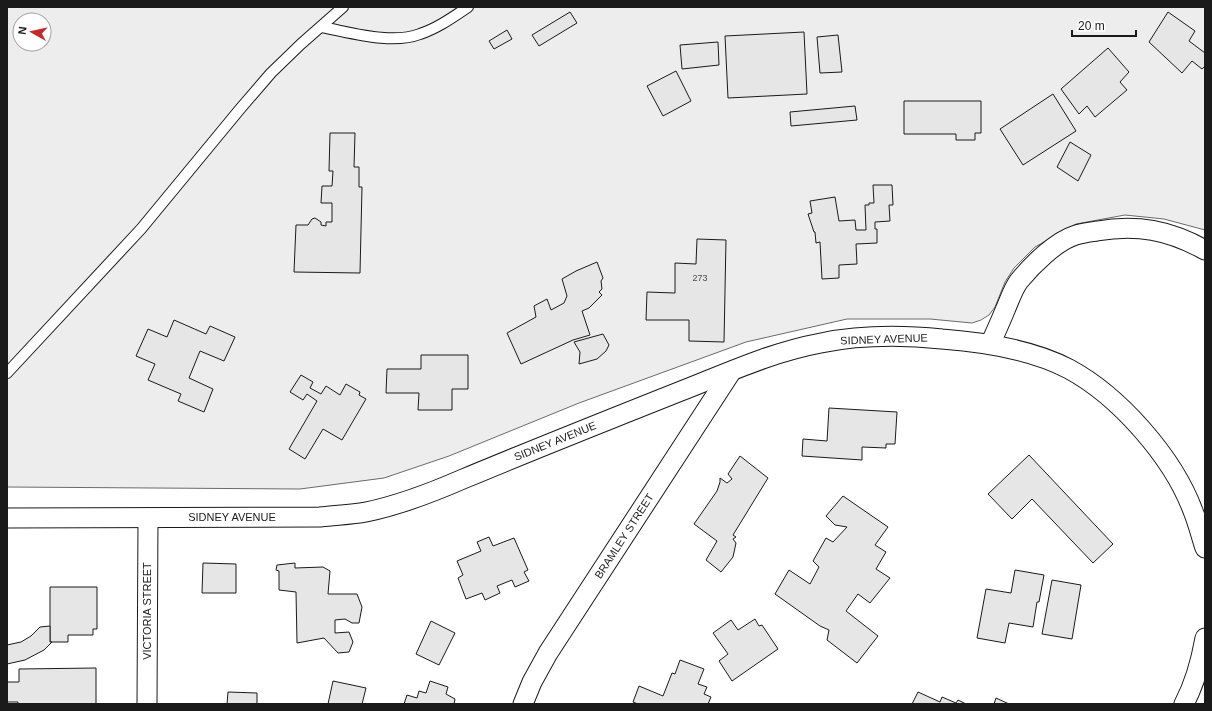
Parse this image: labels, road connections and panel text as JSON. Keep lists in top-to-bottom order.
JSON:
{
  "streets": {
    "street": ["SIDNEY AVENUE", "BRAMLEY STREET", "VICTORIA STREET"]
  },
  "crossings": [
    ["SIDNEY AVENUE", "BRAMLEY STREET"],
    ["SIDNEY AVENUE", "VICTORIA STREET"]
  ],
  "house_numbers": ["273"],
  "scale_bar": "20 m",
  "north": "left"
}
